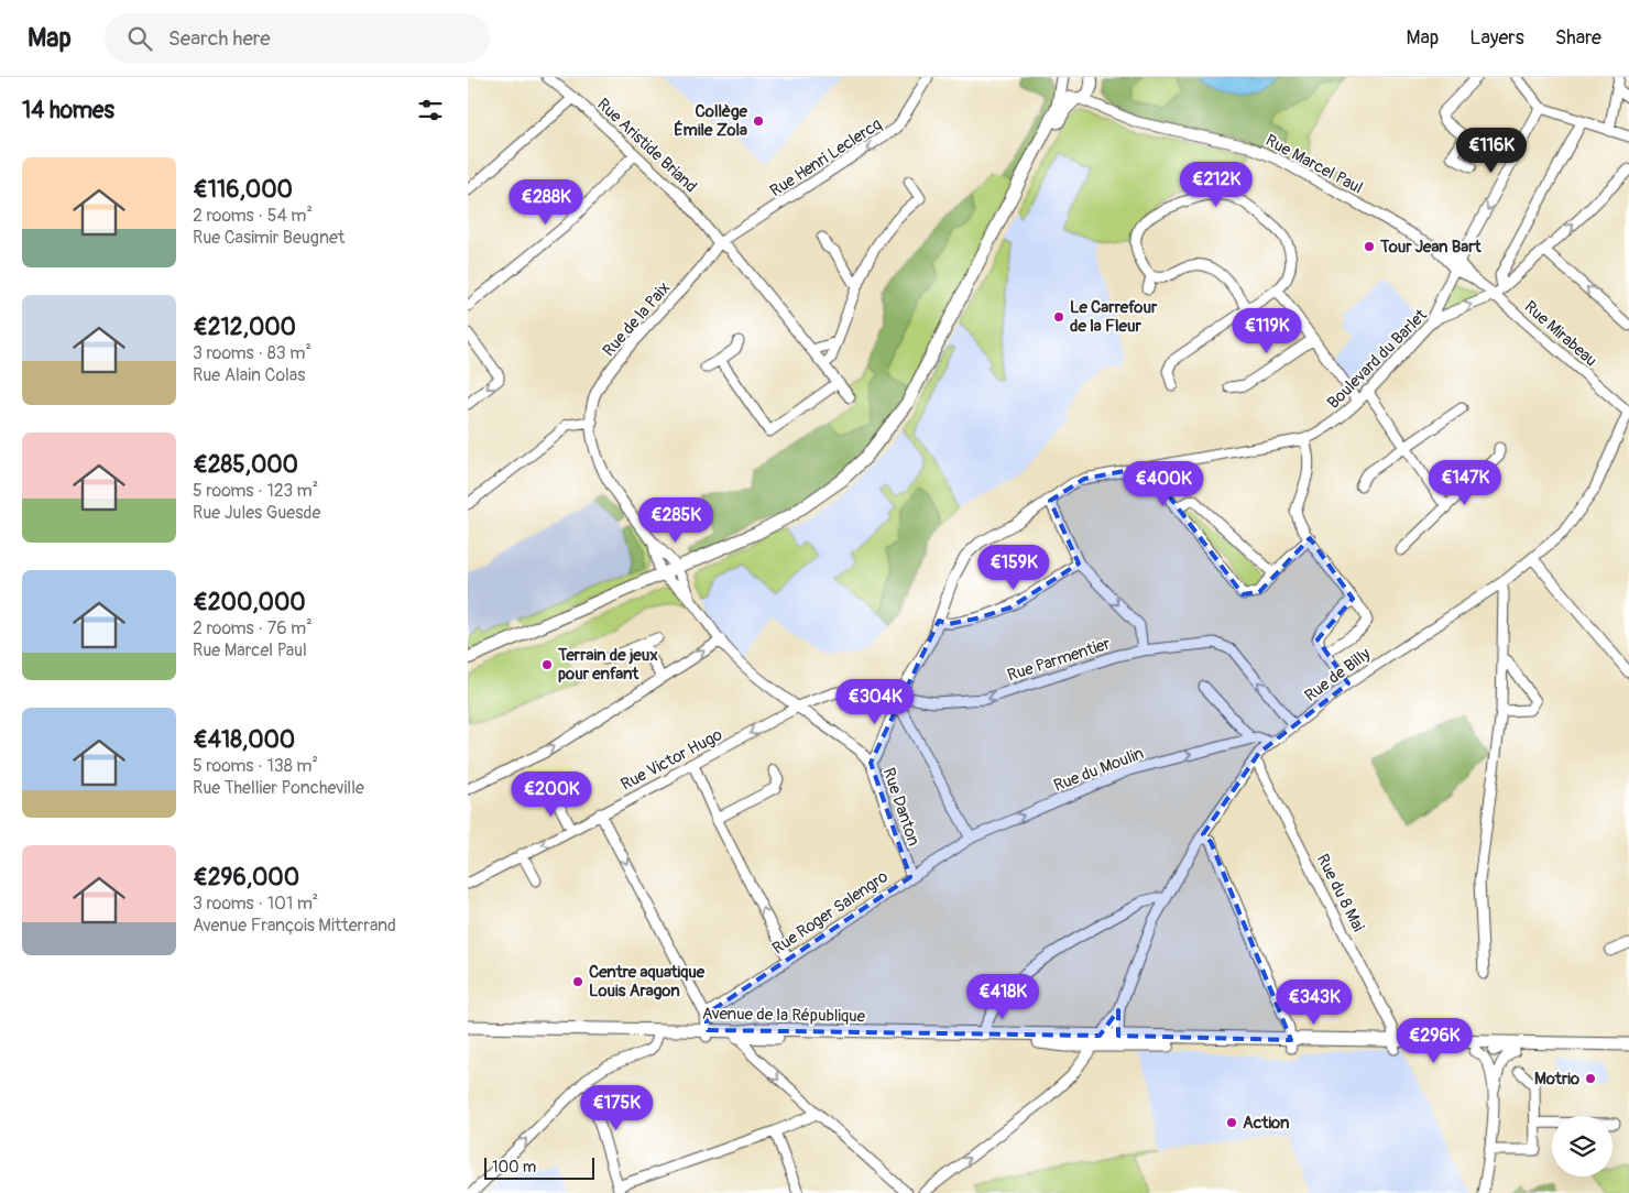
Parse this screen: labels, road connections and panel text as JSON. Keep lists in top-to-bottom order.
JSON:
{
  "streets": {
    "main road": ["Avenue de la République"],
    "street": [
      "Rue Aristide Briand",
      "Rue Henri Leclercq",
      "Rue Marcel Paul",
      "Rue de la Paix",
      "Rue Mirabeau",
      "Boulevard du Barlet",
      "Rue Parmentier",
      "Rue de Billy",
      "Rue Victor Hugo",
      "Rue du Moulin",
      "Rue Danton",
      "Rue du 8 Mai",
      "Rue Roger Salengro"
    ]
  },
  "crossings": [
    ["Rue Aristide Briand", "Rue Henri Leclercq"],
    ["Rue Aristide Briand", "Rue de la Paix"],
    ["Rue Henri Leclercq", "Rue de la Paix"],
    ["Rue Marcel Paul", "Rue Mirabeau"],
    ["Rue Mirabeau", "Boulevard du Barlet"],
    ["Rue Mirabeau", "Rue de Billy"],
    ["Boulevard du Barlet", "Rue Parmentier"],
    ["Boulevard du Barlet", "Rue Danton"],
    ["Rue Parmentier", "Rue de Billy"],
    ["Rue Parmentier", "Rue Victor Hugo"],
    ["Rue Parmentier", "Rue Danton"],
    ["Rue de Billy", "Rue du Moulin"],
    ["Rue de Billy", "Rue du 8 Mai"],
    ["Rue de Billy", "Avenue de la République"],
    ["Rue Victor Hugo", "Rue Danton"],
    ["Rue du Moulin", "Rue Roger Salengro"],
    ["Rue Danton", "Rue Roger Salengro"]
  ],
  "one_way": ["Rue Henri Leclercq", "Rue Parmentier", "Rue du Moulin"],
  "places": [
    "Collège Émile Zola",
    "Tour Jean Bart",
    "Le Carrefour de la Fleur",
    "Terrain de jeux pour enfant",
    "Centre aquatique Louis Aragon",
    "Motrio",
    "Action"
  ],
  "scale_bar": "100 m",
  "page": {
    "header": "Map",
    "search": "Search here",
    "nav": ["Map", "Layers", "Share"],
    "heading": "14 homes",
    "price": [
      "€116K",
      "€212K",
      "€288K",
      "€119K",
      "€147K",
      "€400K",
      "€285K",
      "€159K",
      "€304K",
      "€200K",
      "€418K",
      "€343K",
      "€296K",
      "€175K"
    ],
    "list": [
      {
        "name": "€116,000",
        "note": "2 rooms · 54 m² · Rue Casimir Beugnet"
      },
      {
        "name": "€212,000",
        "note": "3 rooms · 83 m² · Rue Alain Colas"
      },
      {
        "name": "€285,000",
        "note": "5 rooms · 123 m² · Rue Jules Guesde"
      },
      {
        "name": "€200,000",
        "note": "2 rooms · 76 m² · Rue Marcel Paul"
      },
      {
        "name": "€418,000",
        "note": "5 rooms · 138 m² · Rue Thellier Poncheville"
      },
      {
        "name": "€296,000",
        "note": "3 rooms · 101 m² · Avenue François Mitterrand"
      }
    ],
    "scale": "100 m"
  }
}
